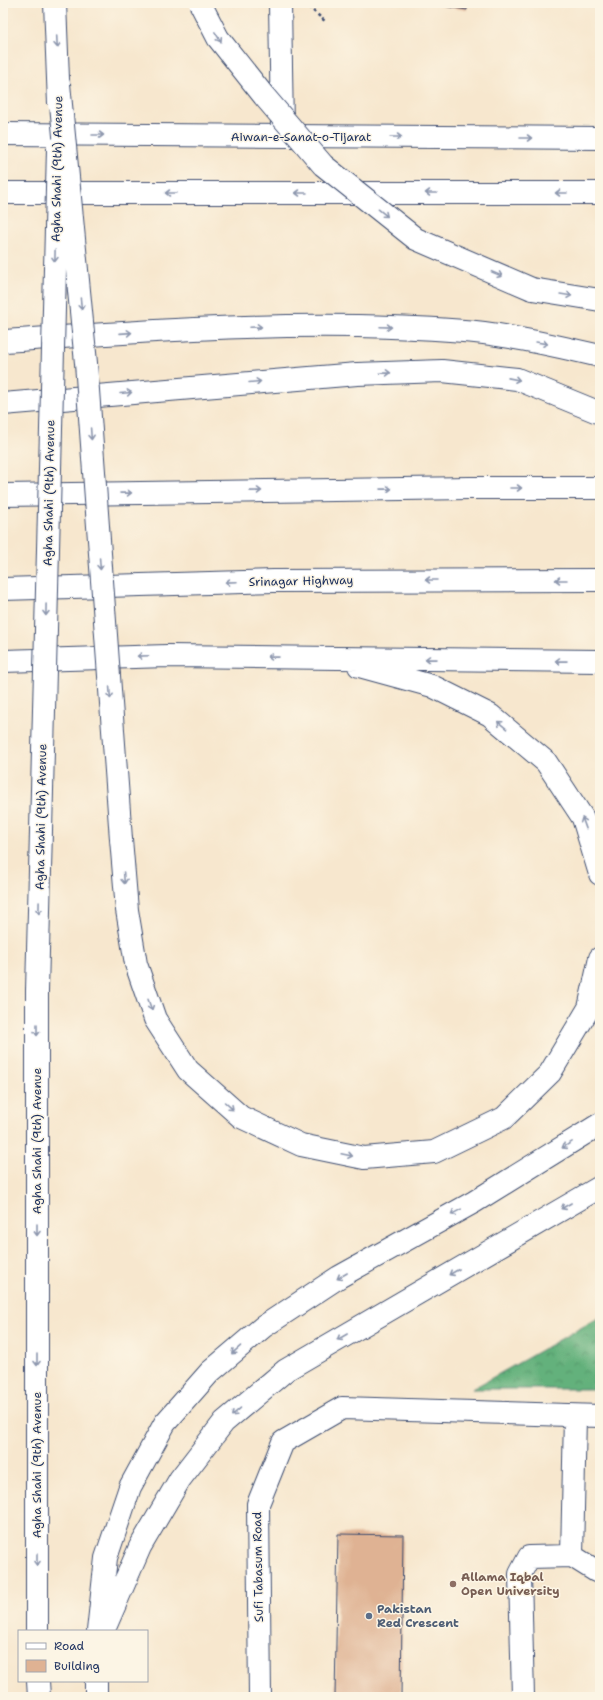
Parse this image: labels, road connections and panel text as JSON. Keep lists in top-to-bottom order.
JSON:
{
  "streets": {
    "main road": [
      "Aiwan-e-Sanat-o-Tijarat",
      "Agha Shahi (9th) Avenue",
      "Srinagar Highway",
      "Sufi Tabasum Road"
    ]
  },
  "one_way": ["Agha Shahi (9th) Avenue"],
  "places": ["Allama Iqbal Open University", "Pakistan Red Crescent"],
  "legend": ["Road", "Building"]
}
